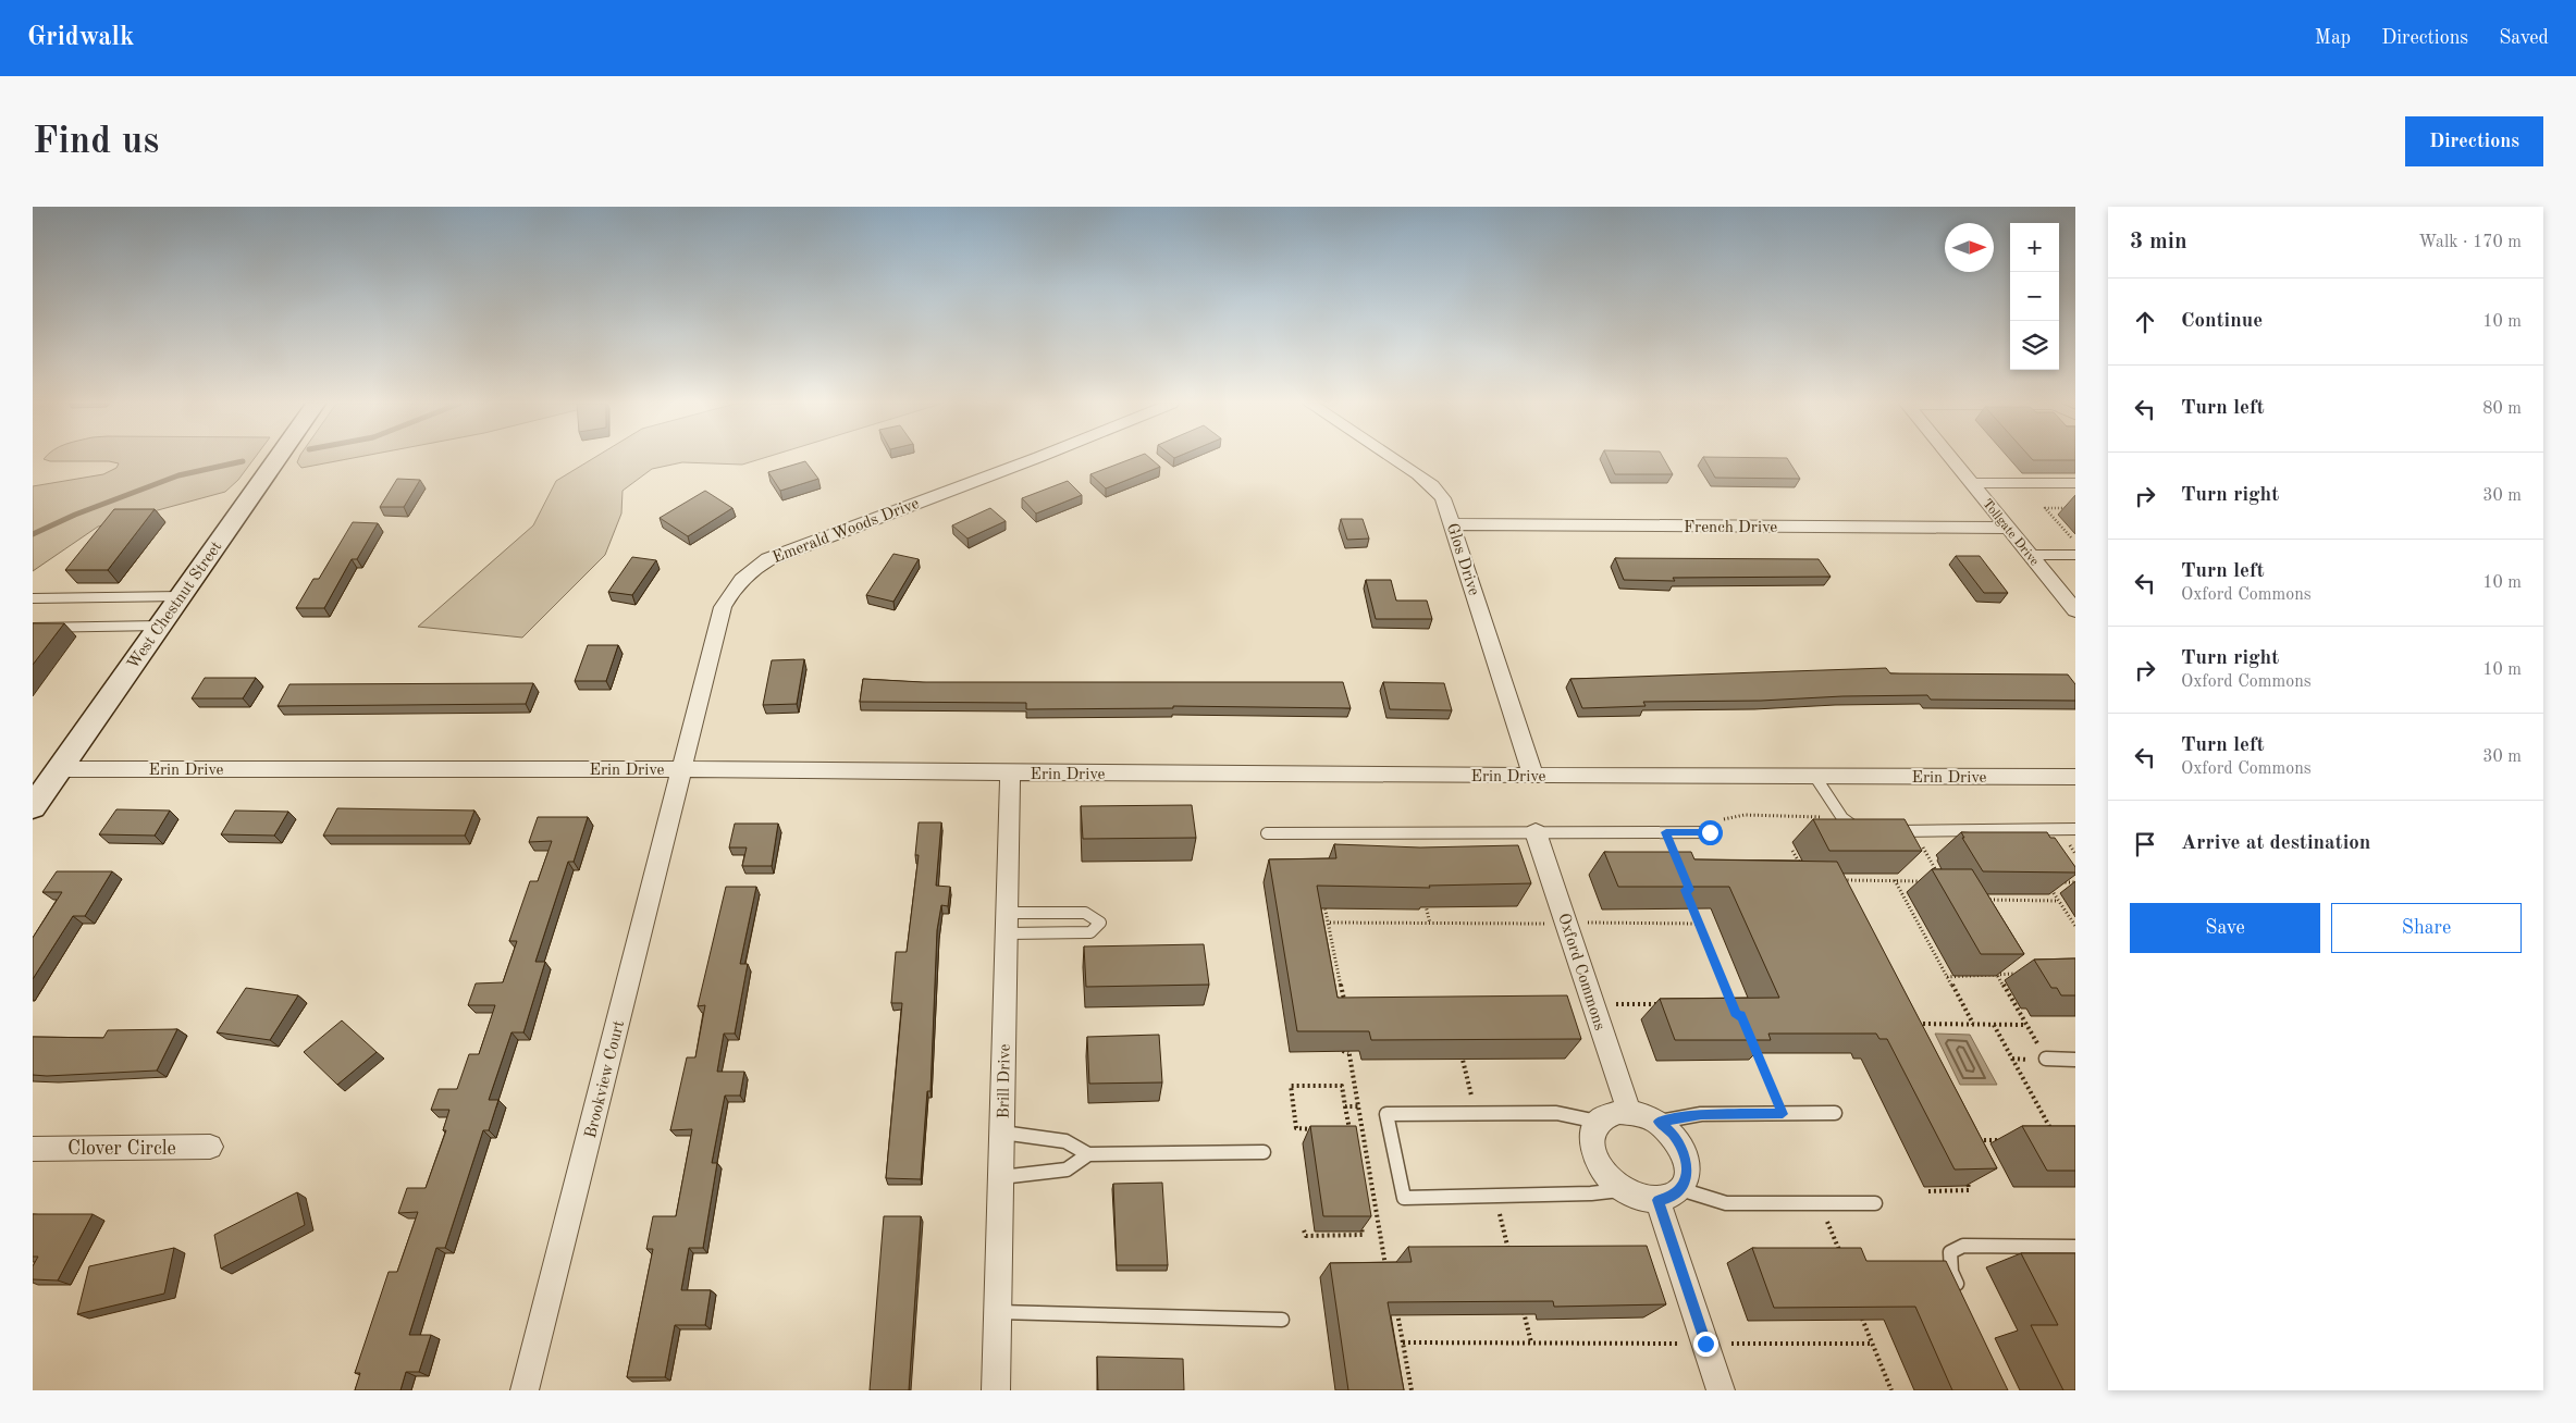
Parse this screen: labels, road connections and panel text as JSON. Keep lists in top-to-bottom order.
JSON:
{
  "streets": {
    "main road": ["West Chestnut Street"],
    "street": [
      "French Drive",
      "Emerald Woods Drive",
      "Tollgate Drive",
      "Glos Drive",
      "Erin Drive",
      "Oxford Commons",
      "Brookview Court",
      "Brill Drive",
      "Clover Circle"
    ]
  },
  "crossings": [
    ["French Drive", "Tollgate Drive"],
    ["French Drive", "Glos Drive"],
    ["Emerald Woods Drive", "Erin Drive"],
    ["Emerald Woods Drive", "Brookview Court"],
    ["Glos Drive", "Erin Drive"],
    ["West Chestnut Street", "Erin Drive"],
    ["Erin Drive", "Brookview Court"],
    ["Erin Drive", "Brill Drive"]
  ],
  "north": "right",
  "page": {
    "header": "Gridwalk",
    "nav": ["Map", "Directions", "Saved"],
    "buttons": [
      "Directions",
      ["Save", "Share"]
    ],
    "title": "Find us",
    "heading": ["3 min", "Walk · 170 m"],
    "map_buttons": ["+", "−"],
    "list": [
      ["Continue", "10 m"],
      ["Turn left", "80 m"],
      ["Turn right", "30 m"],
      ["Turn left", "Oxford Commons", "10 m"],
      ["Turn right", "Oxford Commons", "10 m"],
      ["Turn left", "Oxford Commons", "30 m"],
      "Arrive at destination"
    ]
  }
}
